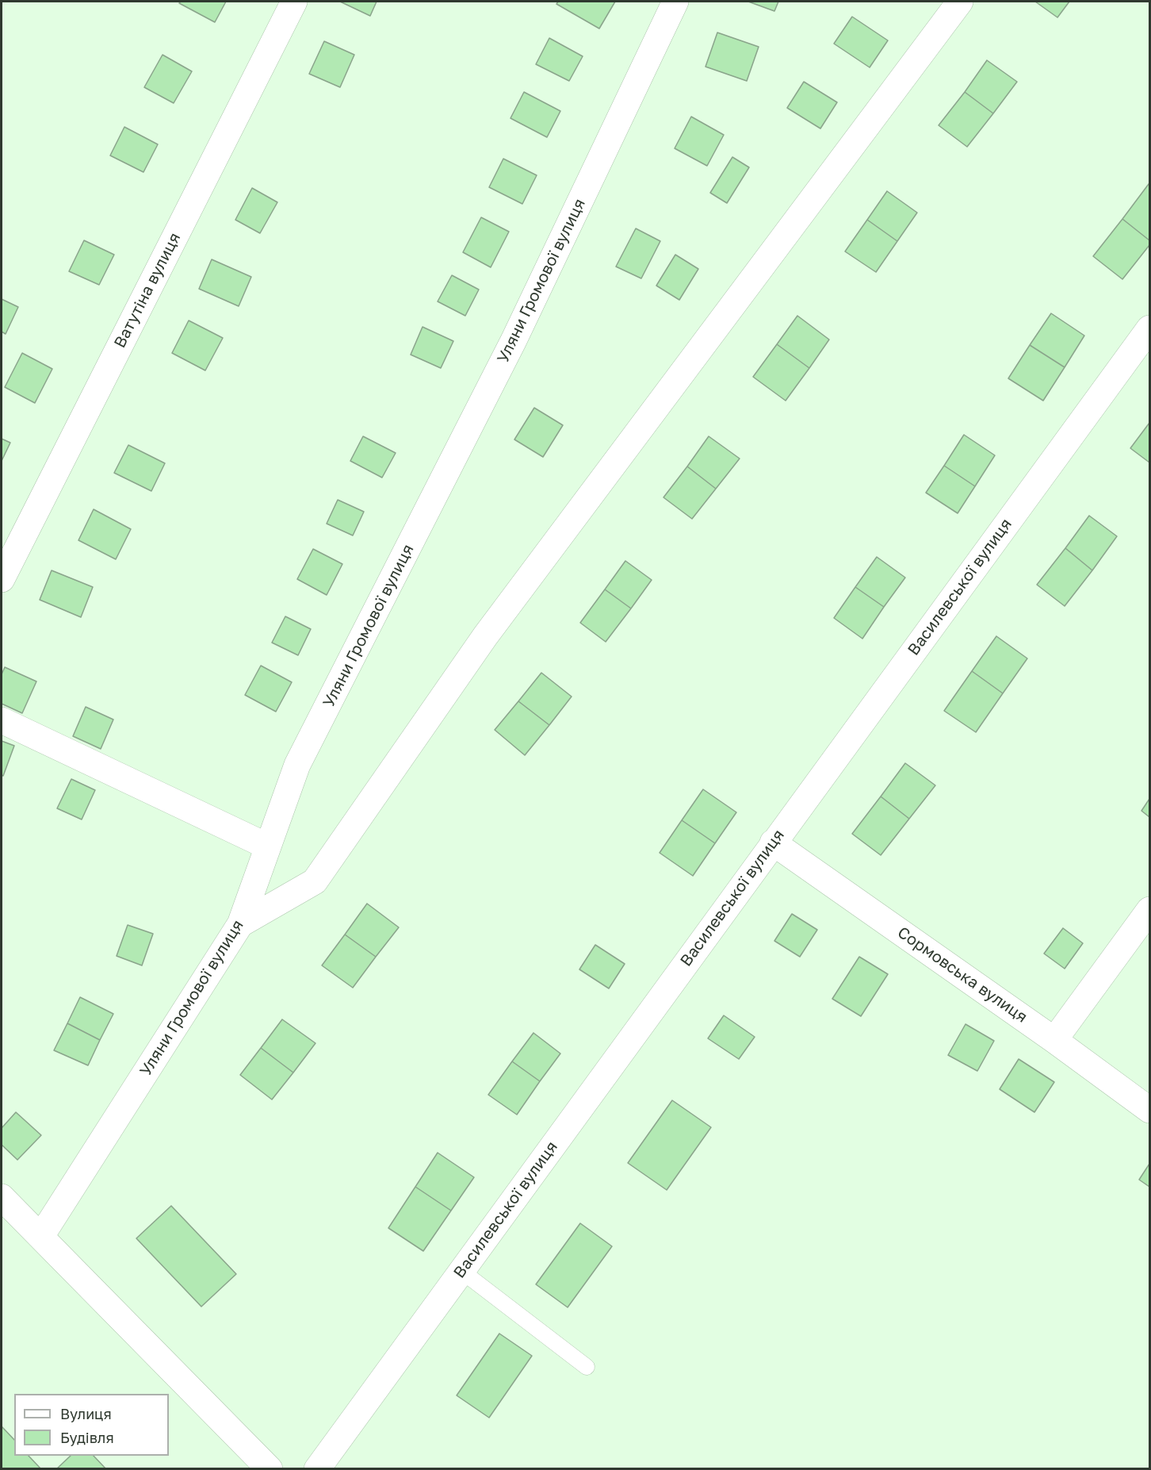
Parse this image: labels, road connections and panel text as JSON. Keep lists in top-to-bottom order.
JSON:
{
  "streets": {
    "street": [
      "Уляни Громової вулиця",
      "Ватутіна вулиця",
      "Василевської вулиця",
      "Сормовська вулиця"
    ]
  },
  "crossings": [
    ["Василевської вулиця", "Сормовська вулиця"]
  ],
  "legend": ["Вулиця", "Будівля"]
}
